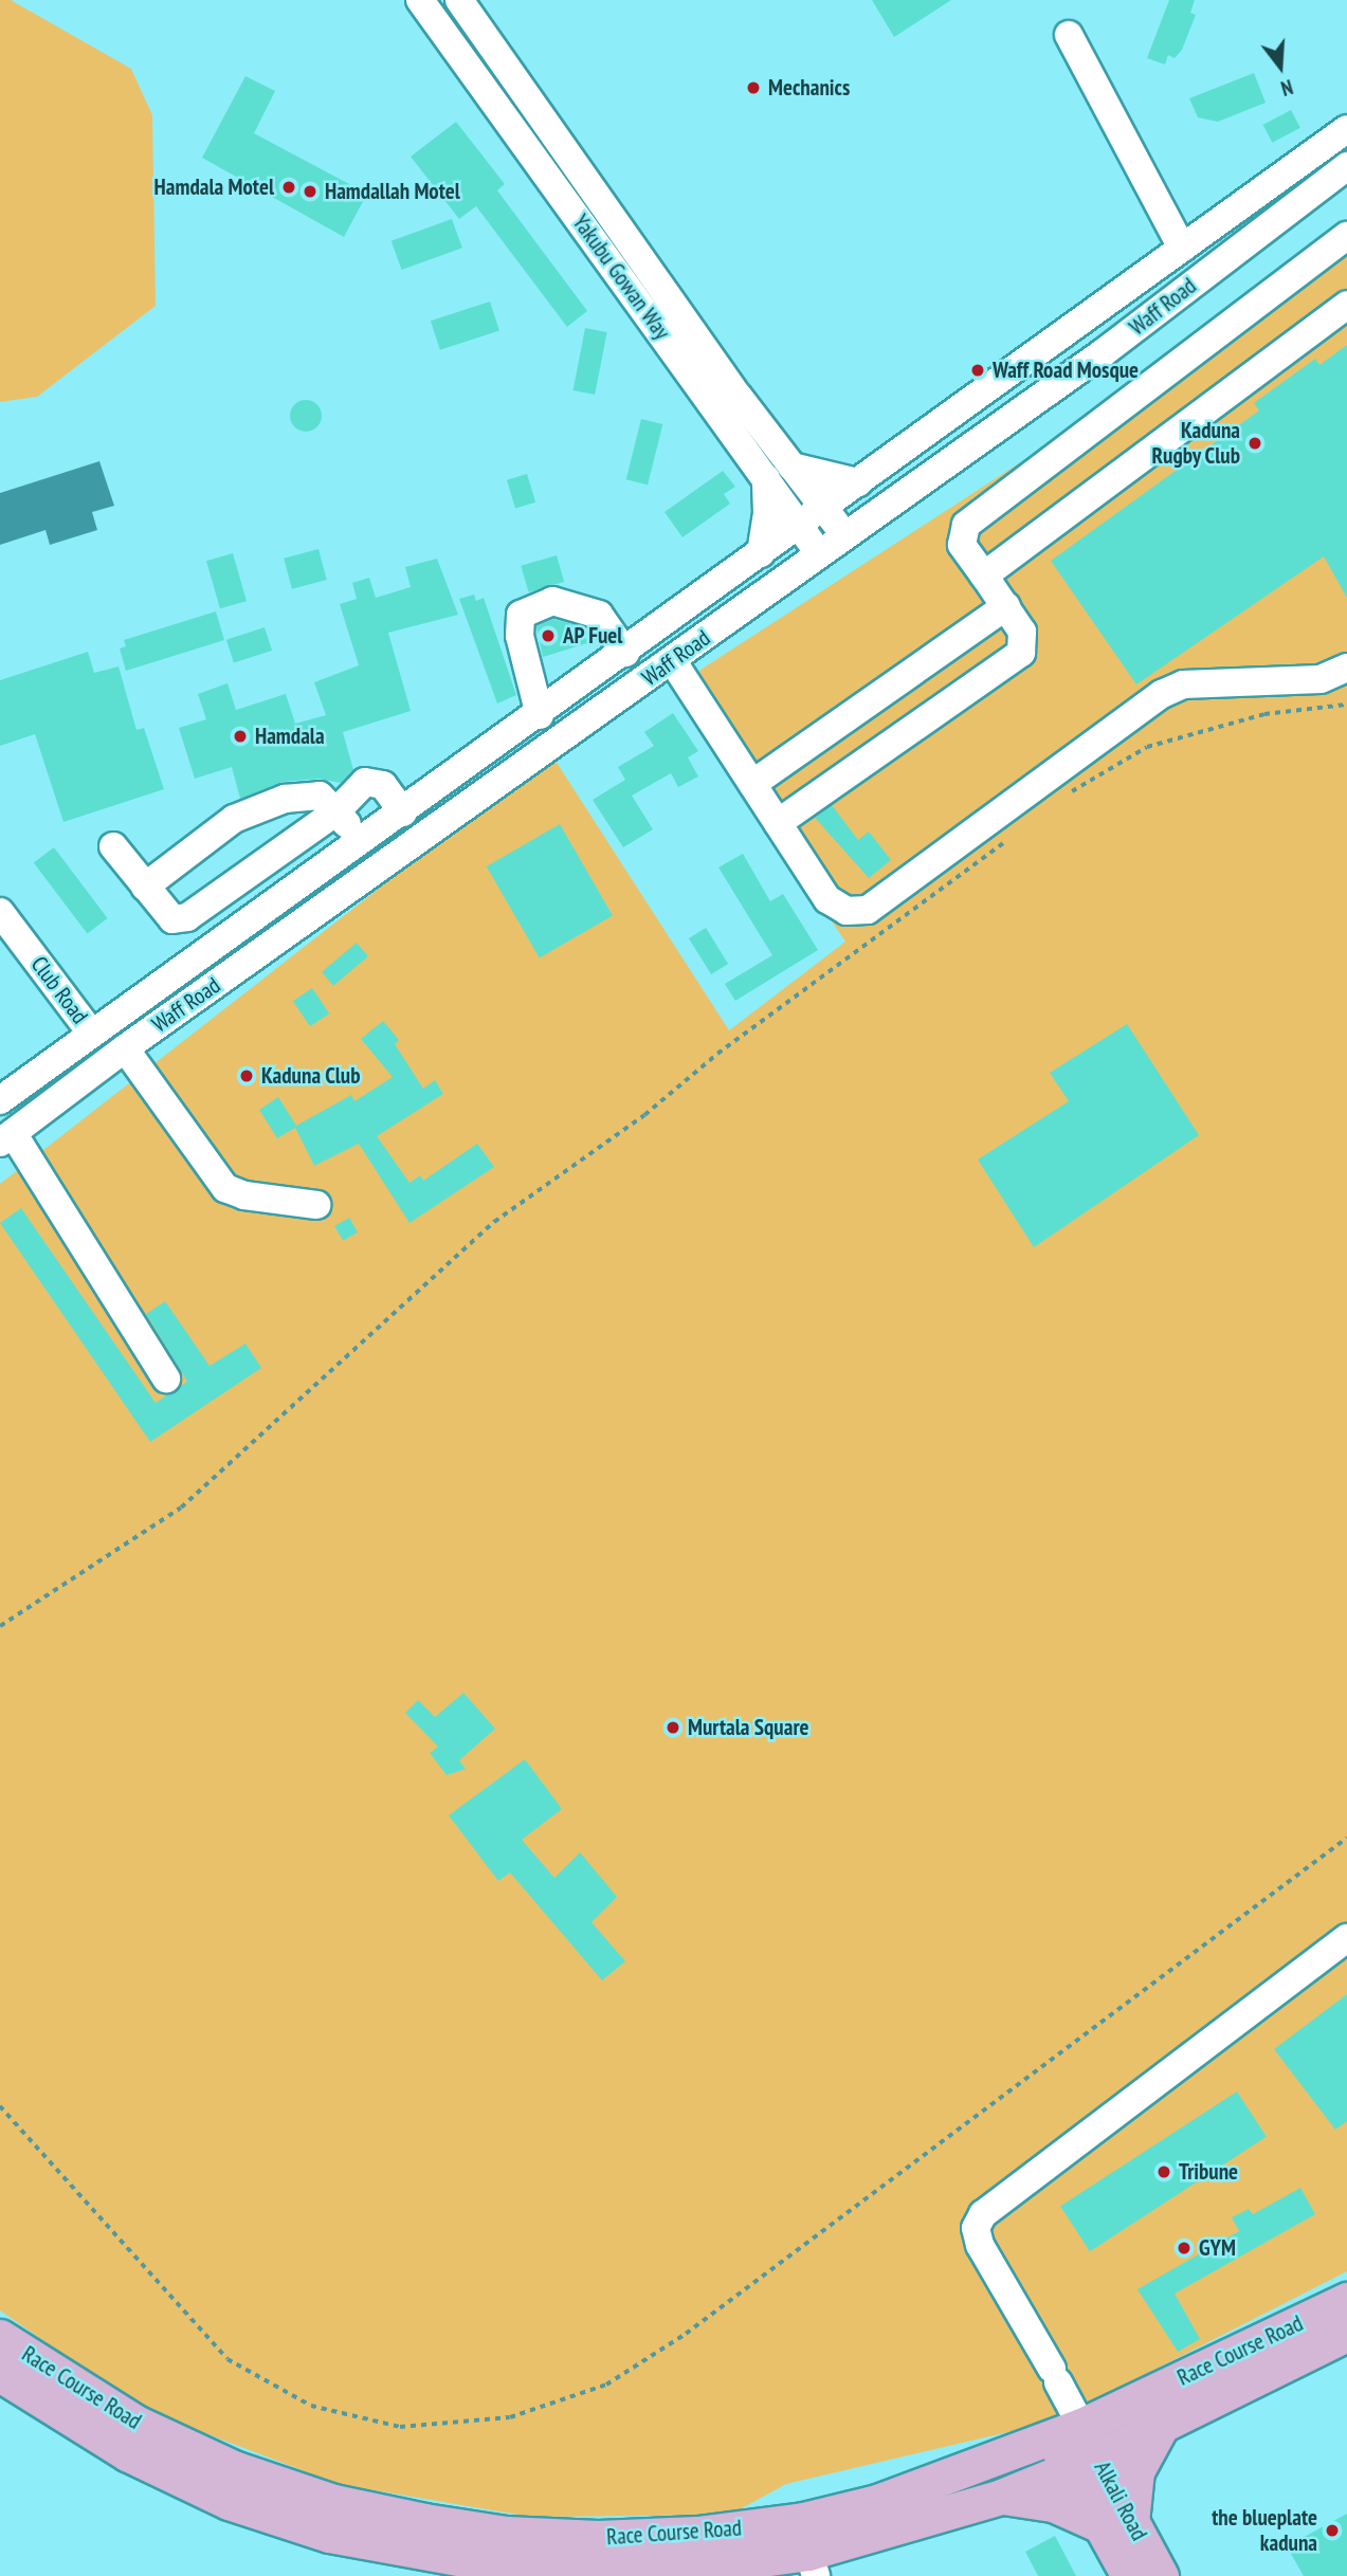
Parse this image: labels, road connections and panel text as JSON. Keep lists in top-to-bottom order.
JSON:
{
  "streets": {
    "main road": ["Race Course Road", "Alkali Road"],
    "street": ["Yakubu Gowan Way", "Waff Road", "Club Road"]
  },
  "crossings": [
    ["Yakubu Gowan Way", "Waff Road"],
    ["Waff Road", "Club Road"],
    ["Race Course Road", "Alkali Road"]
  ],
  "places": [
    "Mechanics",
    "Hamdala Motel",
    "Hamdallah Motel",
    "Waff Road Mosque",
    "Kaduna Rugby Club",
    "AP Fuel",
    "Hamdala",
    "Kaduna Club",
    "Murtala Square",
    "Tribune",
    "GYM",
    "the blueplate kaduna"
  ],
  "north": "bottom"
}
